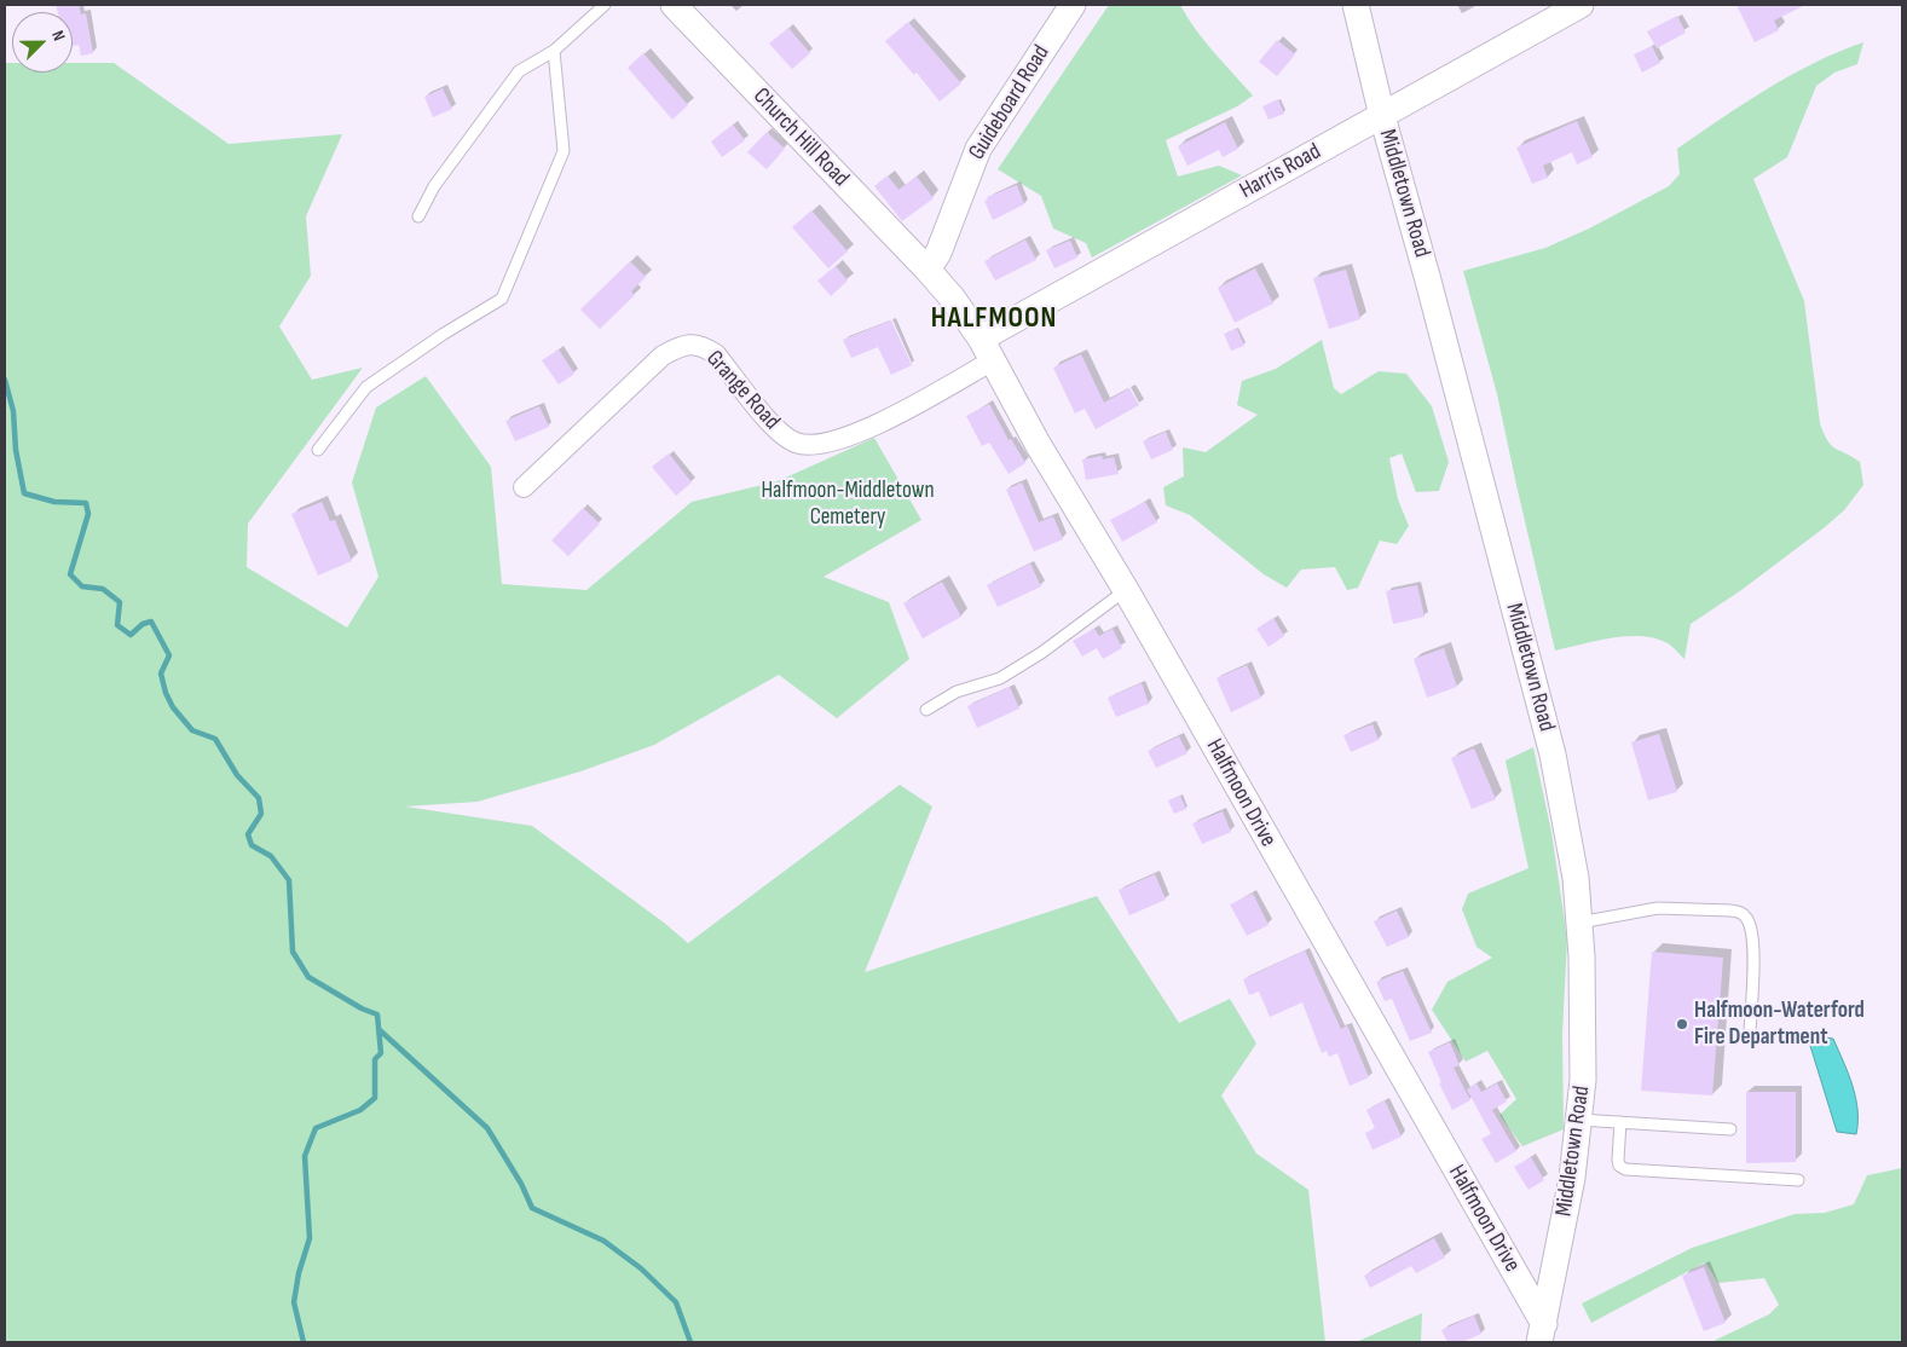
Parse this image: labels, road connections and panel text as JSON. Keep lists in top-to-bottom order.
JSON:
{
  "streets": {
    "street": [
      "Guideboard Road",
      "Church Hill Road",
      "Harris Road",
      "Middletown Road",
      "Grange Road",
      "Halfmoon Drive"
    ]
  },
  "crossings": [
    ["Guideboard Road", "Church Hill Road"],
    ["Guideboard Road", "Halfmoon Drive"],
    ["Church Hill Road", "Halfmoon Drive"],
    ["Harris Road", "Middletown Road"],
    ["Harris Road", "Halfmoon Drive"],
    ["Middletown Road", "Halfmoon Drive"],
    ["Grange Road", "Halfmoon Drive"]
  ],
  "districts": ["HALFMOON"],
  "parks": ["Halfmoon-Middletown Cemetery"],
  "places": ["Halfmoon-Waterford Fire Department"],
  "north": "top right"
}
